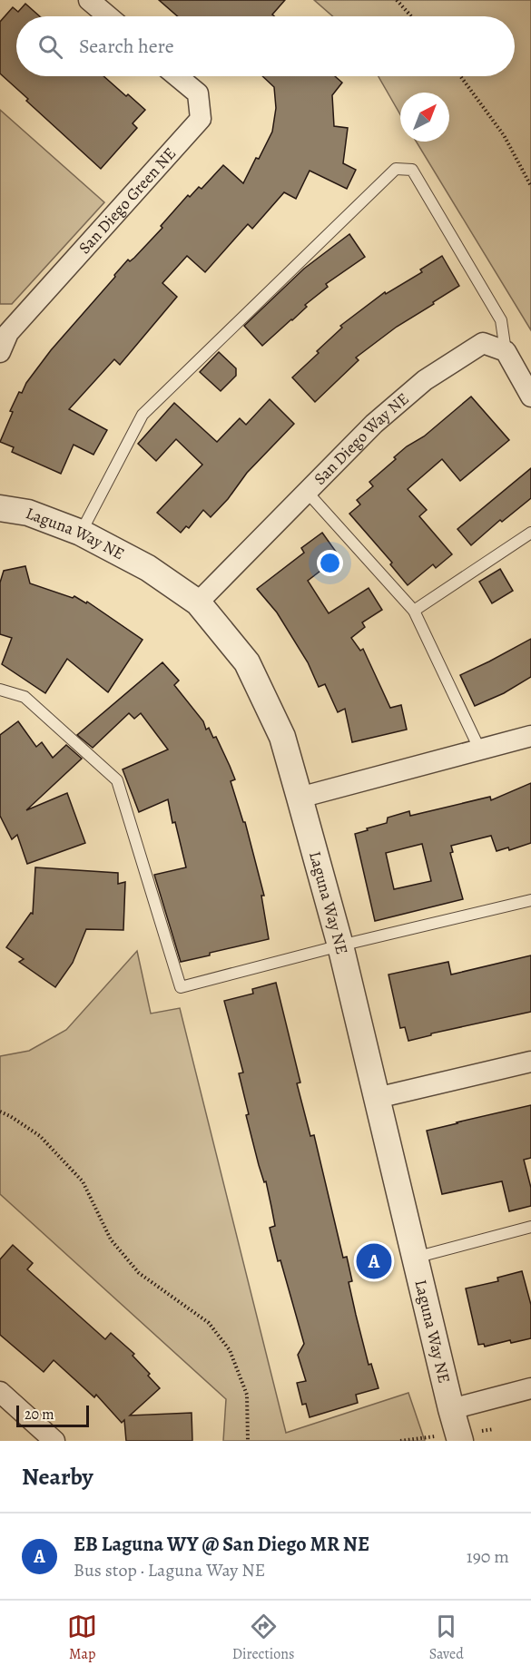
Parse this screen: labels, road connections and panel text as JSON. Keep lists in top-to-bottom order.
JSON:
{
  "streets": {
    "street": ["San Diego Green NE", "San Diego Way NE", "Laguna Way NE"]
  },
  "crossings": [
    ["San Diego Way NE", "Laguna Way NE"]
  ],
  "scale_bar": "20 m",
  "north": "top right",
  "page": {
    "search": "Search here",
    "pins": "A",
    "scale": "20 m",
    "heading": "Nearby",
    "list": [
      {
        "mark": "A",
        "name": "EB Laguna WY @ San Diego MR NE",
        "note": "Bus stop · Laguna Way NE",
        "value": "190 m"
      }
    ],
    "nav": ["Map", "Directions", "Saved"]
  }
}
